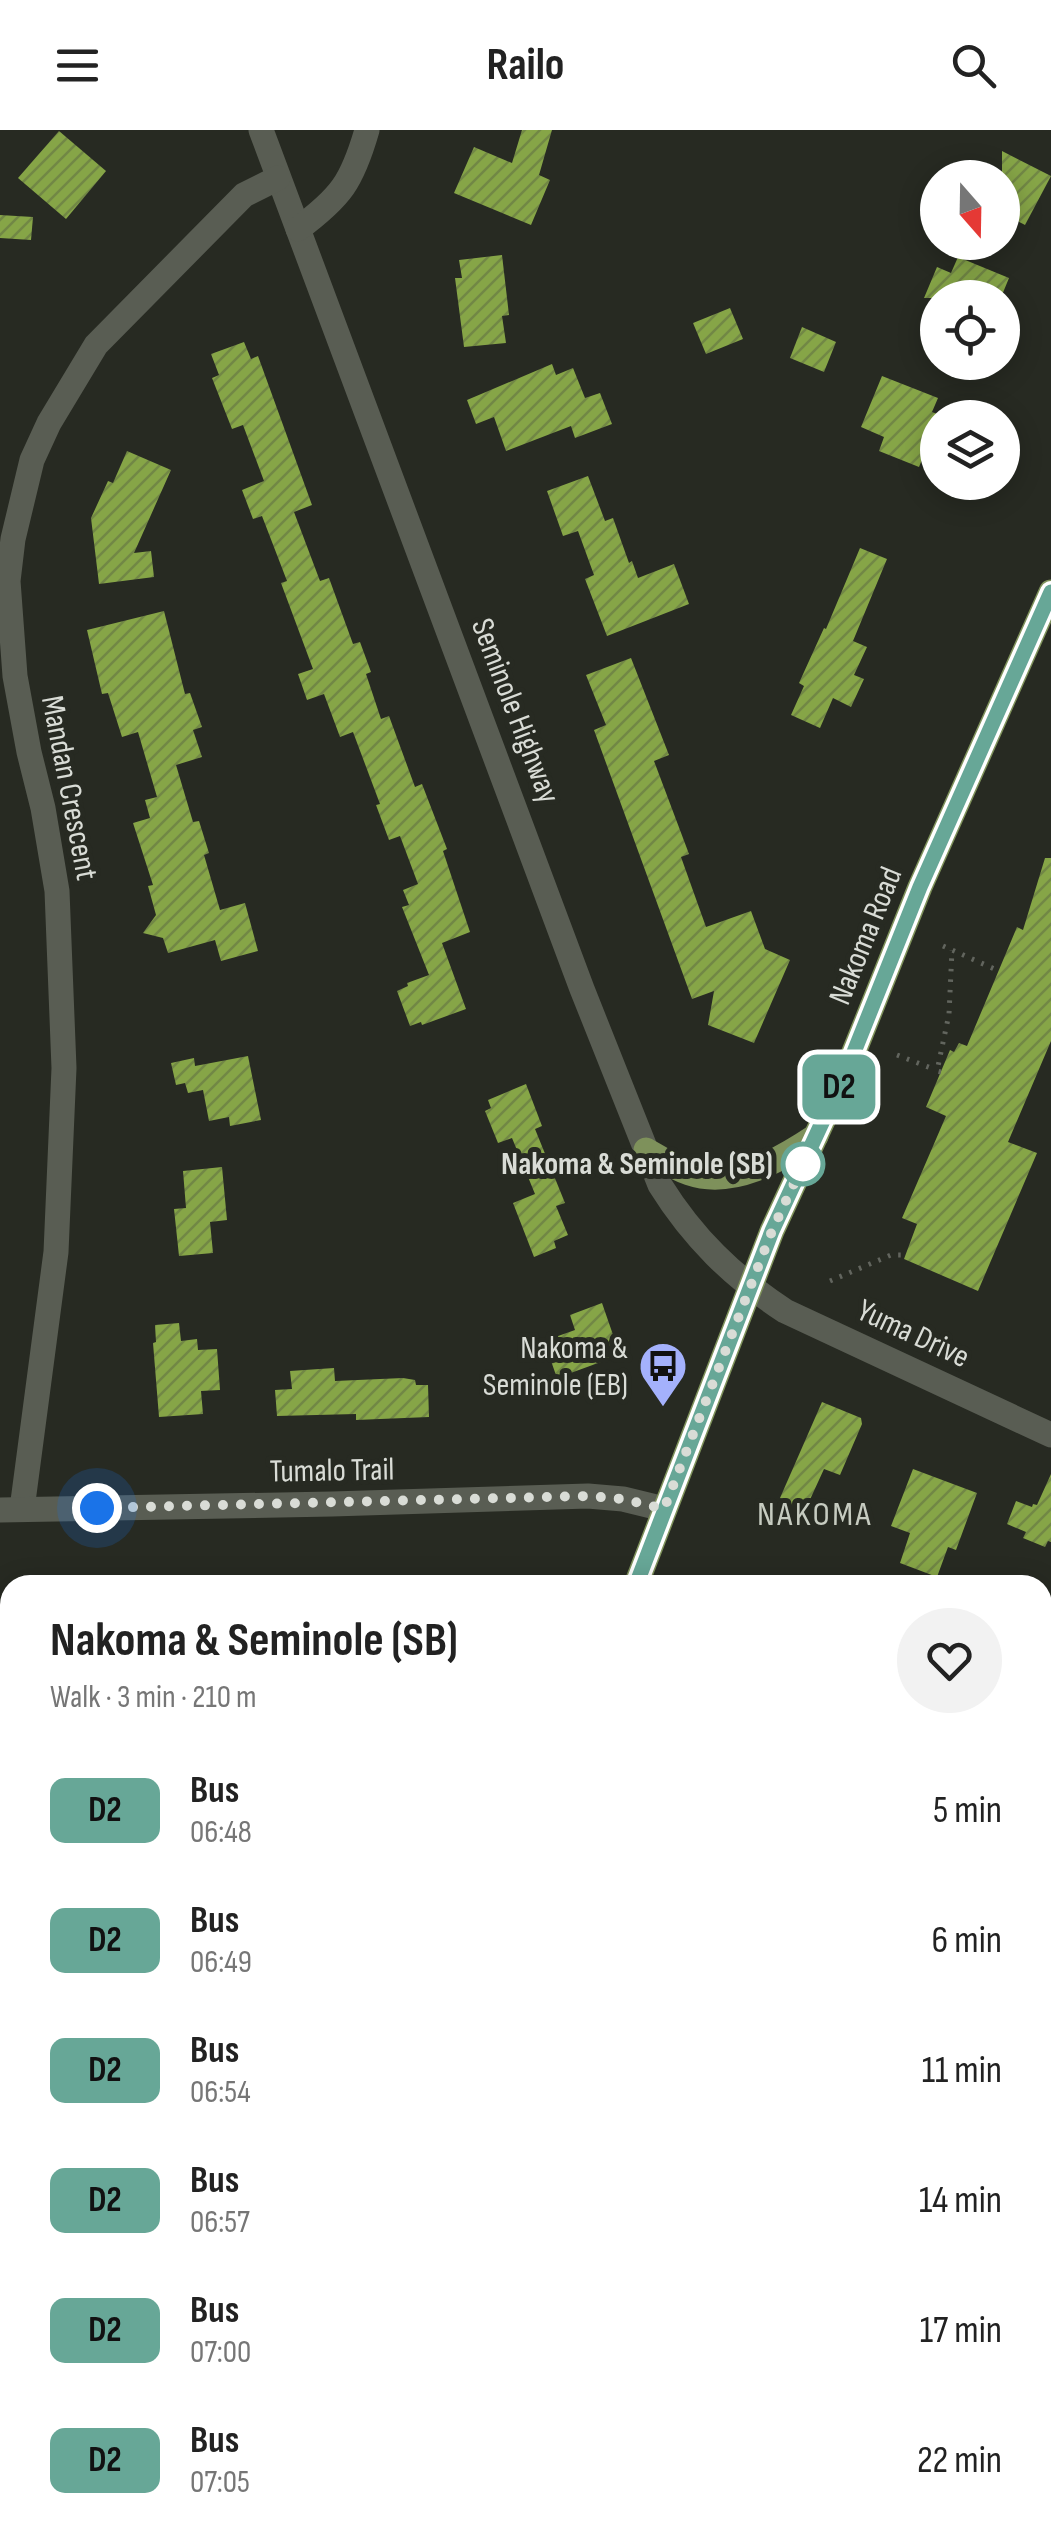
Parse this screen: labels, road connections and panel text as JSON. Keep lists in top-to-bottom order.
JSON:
{
  "streets": {
    "main road": ["Nakoma Road"],
    "street": [
      "Seminole Highway",
      "Mandan Crescent",
      "Yuma Drive",
      "Tumalo Trail"
    ]
  },
  "crossings": [
    ["Seminole Highway", "Mandan Crescent"],
    ["Seminole Highway", "Nakoma Road"],
    ["Seminole Highway", "Yuma Drive"],
    ["Mandan Crescent", "Tumalo Trail"],
    ["Nakoma Road", "Yuma Drive"],
    ["Nakoma Road", "Tumalo Trail"]
  ],
  "districts": ["NAKOMA"],
  "places": {
    "other": ["Nakoma & Seminole (SB)"],
    "bus stop": ["Nakoma & Seminole (EB)"]
  },
  "lines": ["bus line D2"],
  "north": "bottom",
  "page": {
    "header": "Railo",
    "on_map": "D2",
    "heading": ["Nakoma & Seminole (SB)", "Walk · 3 min · 210 m"],
    "list": [
      {
        "mark": "D2",
        "name": "Bus",
        "note": "06:48",
        "value": "5 min"
      },
      {
        "mark": "D2",
        "name": "Bus",
        "note": "06:49",
        "value": "6 min"
      },
      {
        "mark": "D2",
        "name": "Bus",
        "note": "06:54",
        "value": "11 min"
      },
      {
        "mark": "D2",
        "name": "Bus",
        "note": "06:57",
        "value": "14 min"
      },
      {
        "mark": "D2",
        "name": "Bus",
        "note": "07:00",
        "value": "17 min"
      },
      {
        "mark": "D2",
        "name": "Bus",
        "note": "07:05",
        "value": "22 min"
      }
    ]
  }
}
